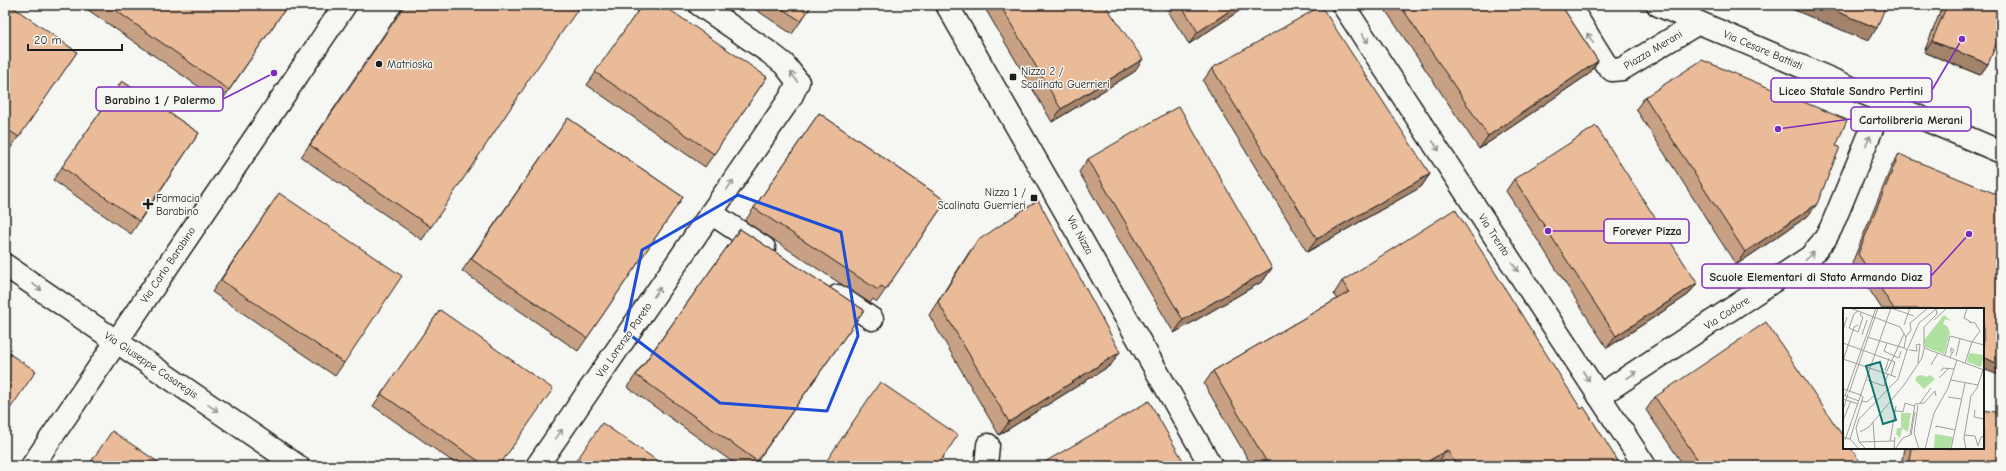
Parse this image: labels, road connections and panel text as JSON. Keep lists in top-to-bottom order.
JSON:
{
  "streets": {
    "street": [
      "Piazza Merani",
      "Via Cesare Battisti",
      "Via Nizza",
      "Via Trento",
      "Via Carlo Barabino",
      "Via Cadore",
      "Via Lorenzo Pareto",
      "Via Giuseppe Casaregis"
    ]
  },
  "crossings": [
    ["Piazza Merani", "Via Cesare Battisti"],
    ["Via Cesare Battisti", "Via Cadore"],
    ["Via Trento", "Via Cadore"],
    ["Via Carlo Barabino", "Via Giuseppe Casaregis"]
  ],
  "one_way": [
    "Via Trento",
    "Via Cadore",
    "Via Lorenzo Pareto",
    "Via Giuseppe Casaregis"
  ],
  "places": {
    "other": [
      "Liceo Statale Sandro Pertini",
      "Matrioska",
      "Barabino 1 / Palermo",
      "Cartolibreria Merani",
      "Forever Pizza",
      "Scuole Elementari di Stato Armando Diaz"
    ],
    "transit": ["Nizza 2 / Scalinata Guerrieri", "Nizza 1 / Scalinata Guerrieri"],
    "health": ["Farmacia Barabino"]
  },
  "scale_bar": "20 m"
}
